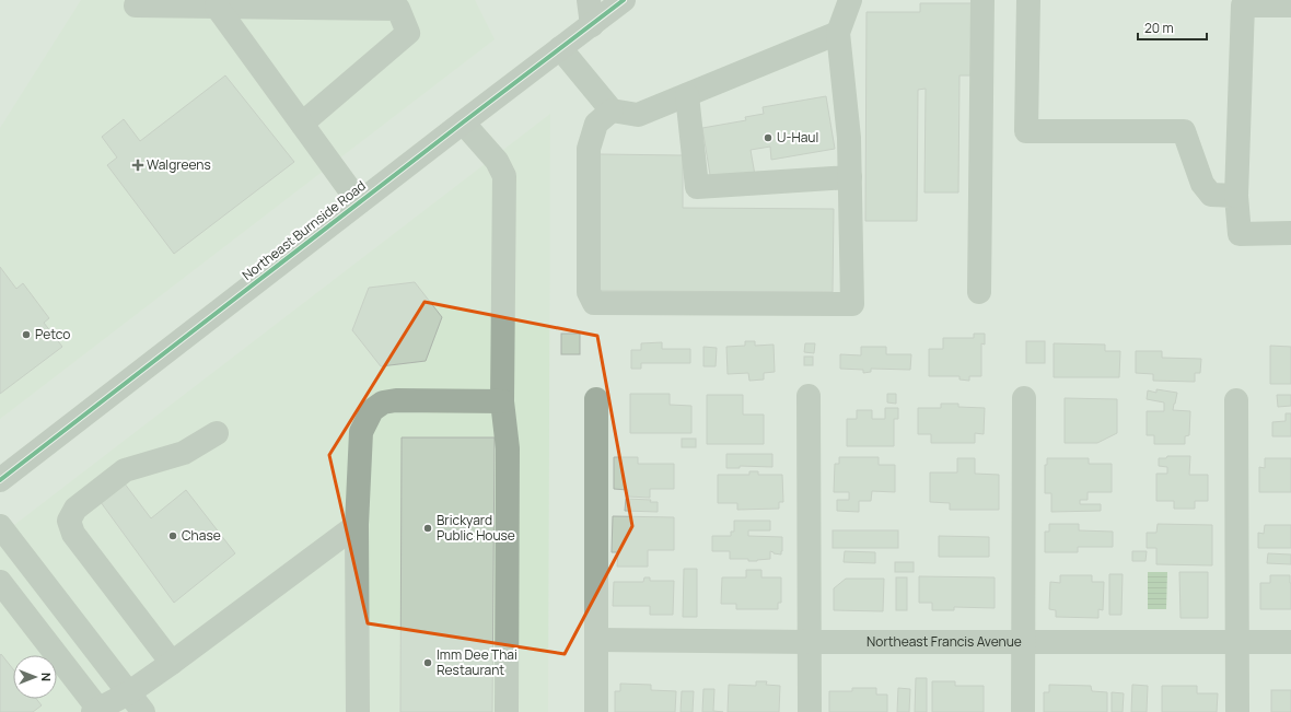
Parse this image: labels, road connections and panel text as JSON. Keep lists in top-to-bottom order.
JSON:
{
  "streets": {
    "highway": ["Northeast Burnside Road"],
    "lane": ["Northeast Francis Avenue"]
  },
  "places": {
    "other": [
      "U-Haul",
      "Petco",
      "Brickyard Public House",
      "Chase",
      "Imm Dee Thai Restaurant"
    ],
    "health": ["Walgreens"]
  },
  "scale_bar": "20 m",
  "north": "right"
}
